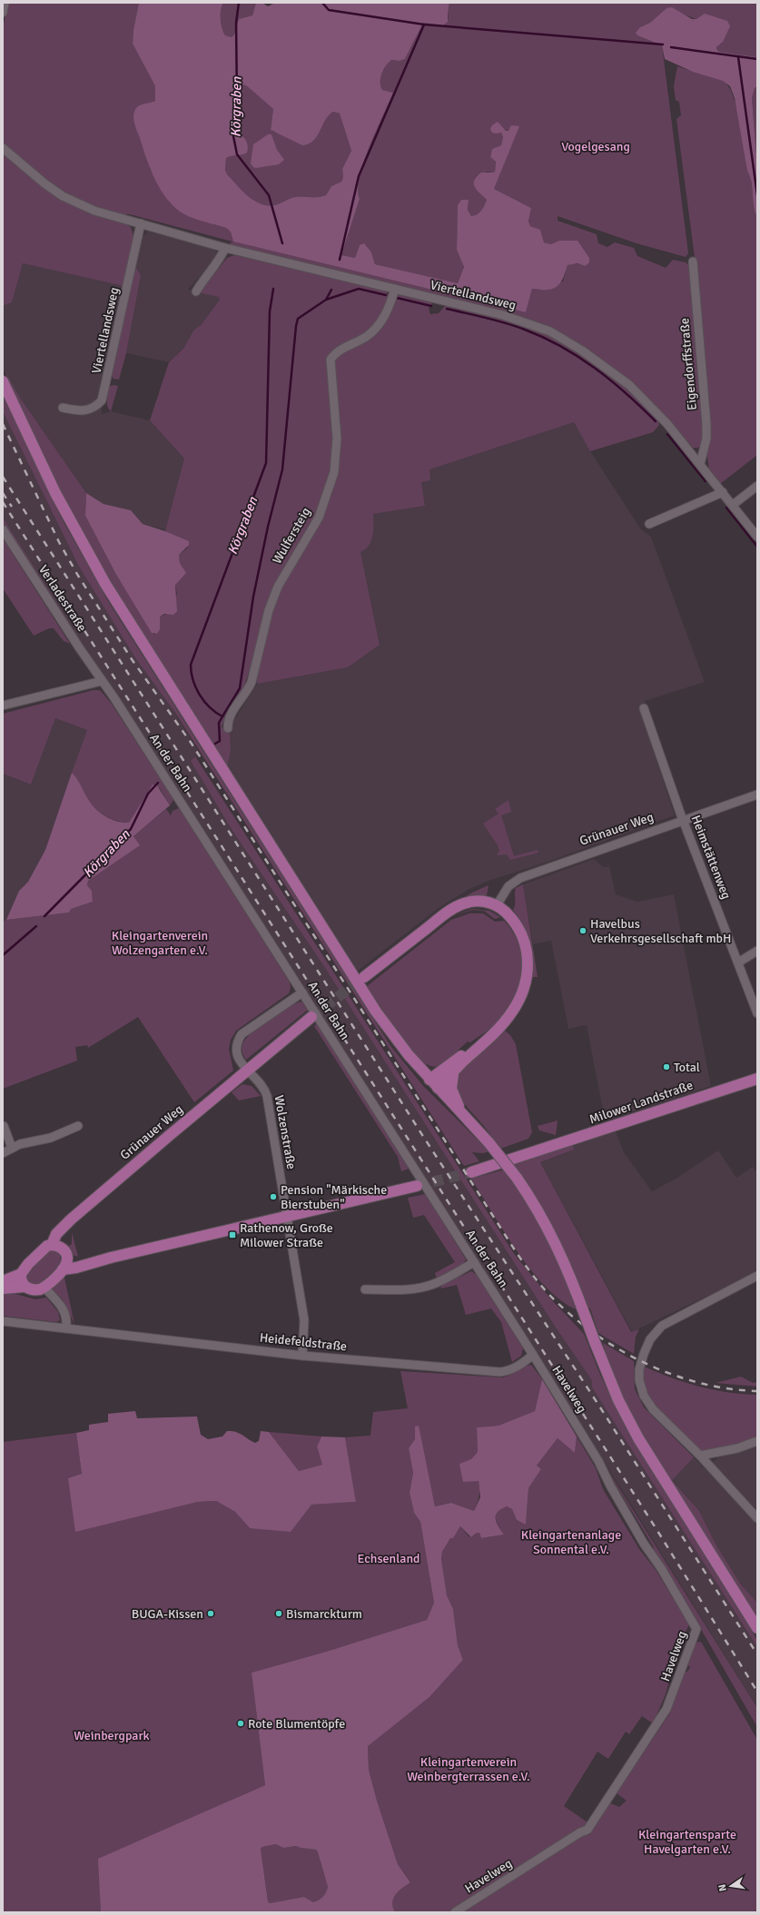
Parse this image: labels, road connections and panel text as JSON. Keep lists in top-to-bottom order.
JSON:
{
  "streets": {
    "main road": ["Grünauer Weg", "Milower Landstraße"],
    "street": [
      "Viertellandsweg",
      "Eigendorffstraße",
      "Wulfersteig",
      "Verladestraße",
      "An der Bahn",
      "Heimstättenweg",
      "Wolzenstraße",
      "Heidefeldstraße",
      "Havelweg"
    ]
  },
  "crossings": [
    ["Viertellandsweg", "Eigendorffstraße"],
    ["Viertellandsweg", "Wulfersteig"],
    ["Verladestraße", "An der Bahn"],
    ["An der Bahn", "Heidefeldstraße"],
    ["An der Bahn", "Havelweg"],
    ["Grünauer Weg", "Heimstättenweg"],
    ["Grünauer Weg", "Wolzenstraße"],
    ["Wolzenstraße", "Heidefeldstraße"],
    ["Heidefeldstraße", "Havelweg"]
  ],
  "water": ["Körgraben"],
  "parks": [
    "Vogelgesang",
    "Kleingartenverein Wolzengarten e.V.",
    "Kleingartenanlage Sonnental e.V.",
    "Echsenland",
    "Weinbergpark",
    "Kleingartenverein Weinbergterrassen e.V.",
    "Kleingartensparte Havelgarten e.V."
  ],
  "places": {
    "other": [
      "Havelbus Verkehrsgesellschaft mbH",
      "Total",
      "Pension \"Märkische Bierstuben\"",
      "BUGA-Kissen",
      "Bismarckturm",
      "Rote Blumentöpfe"
    ],
    "transit": ["Rathenow, Große Milower Straße"]
  },
  "north": "left"
}
